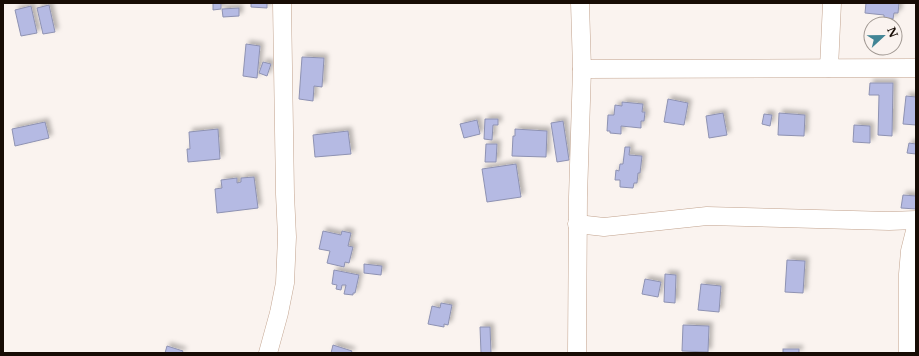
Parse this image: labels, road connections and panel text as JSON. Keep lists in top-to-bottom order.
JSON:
{
  "north": "right"
}
